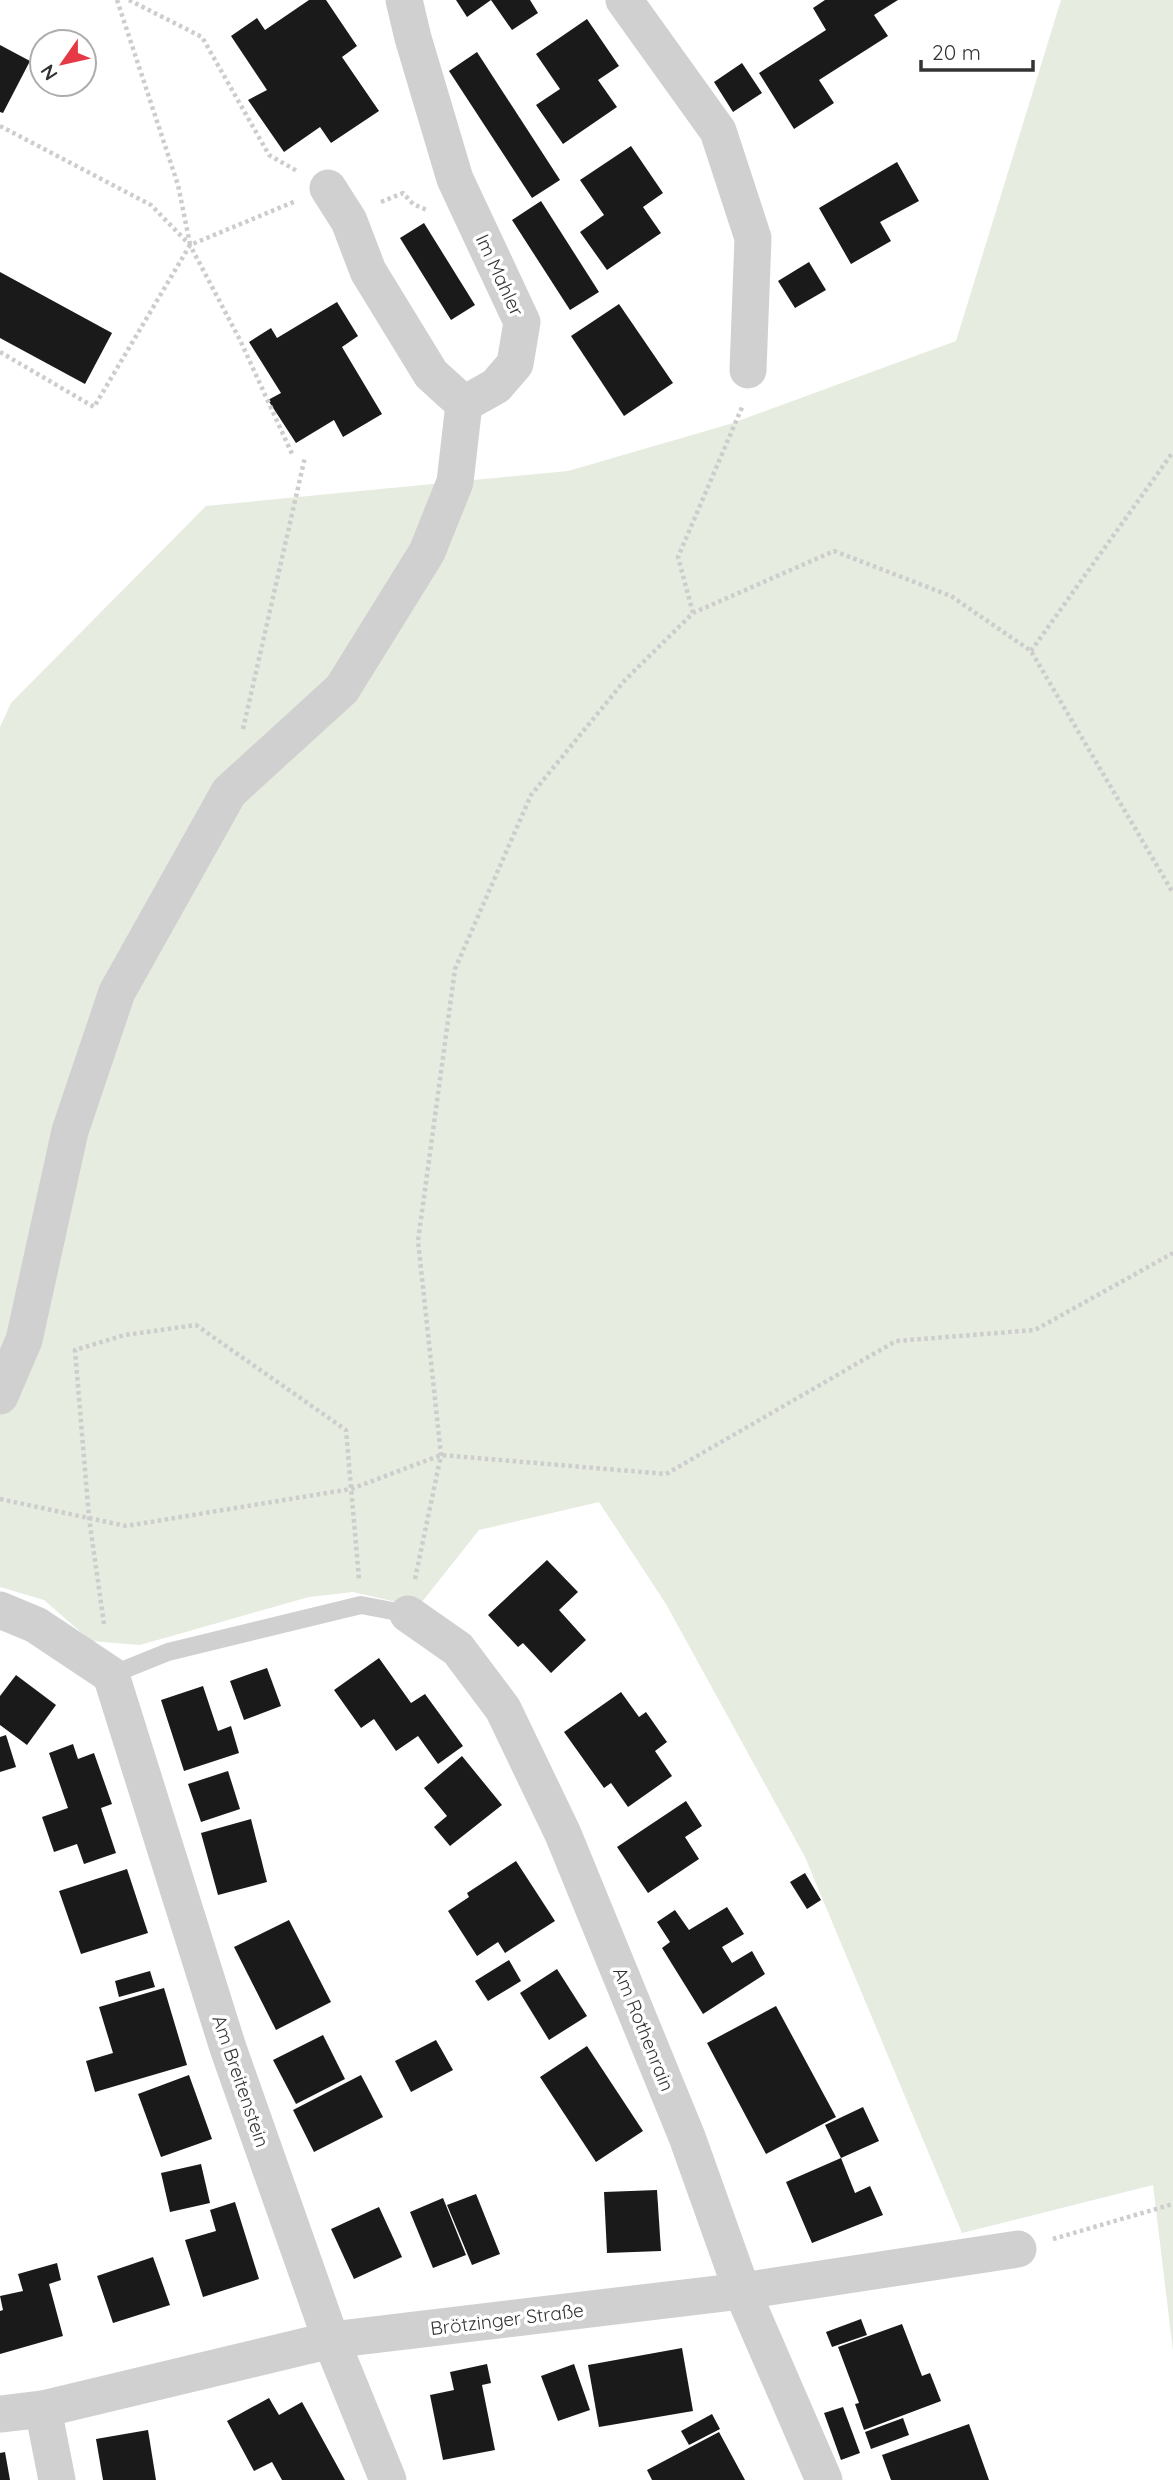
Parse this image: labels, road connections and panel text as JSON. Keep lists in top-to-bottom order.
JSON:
{
  "streets": {
    "street": [
      "Im Mahler",
      "Am Rothenrain",
      "Am Breitenstein",
      "Brötzinger Straße"
    ]
  },
  "crossings": [
    ["Am Rothenrain", "Brötzinger Straße"],
    ["Am Breitenstein", "Brötzinger Straße"]
  ],
  "scale_bar": "20 m",
  "north": "bottom left"
}
